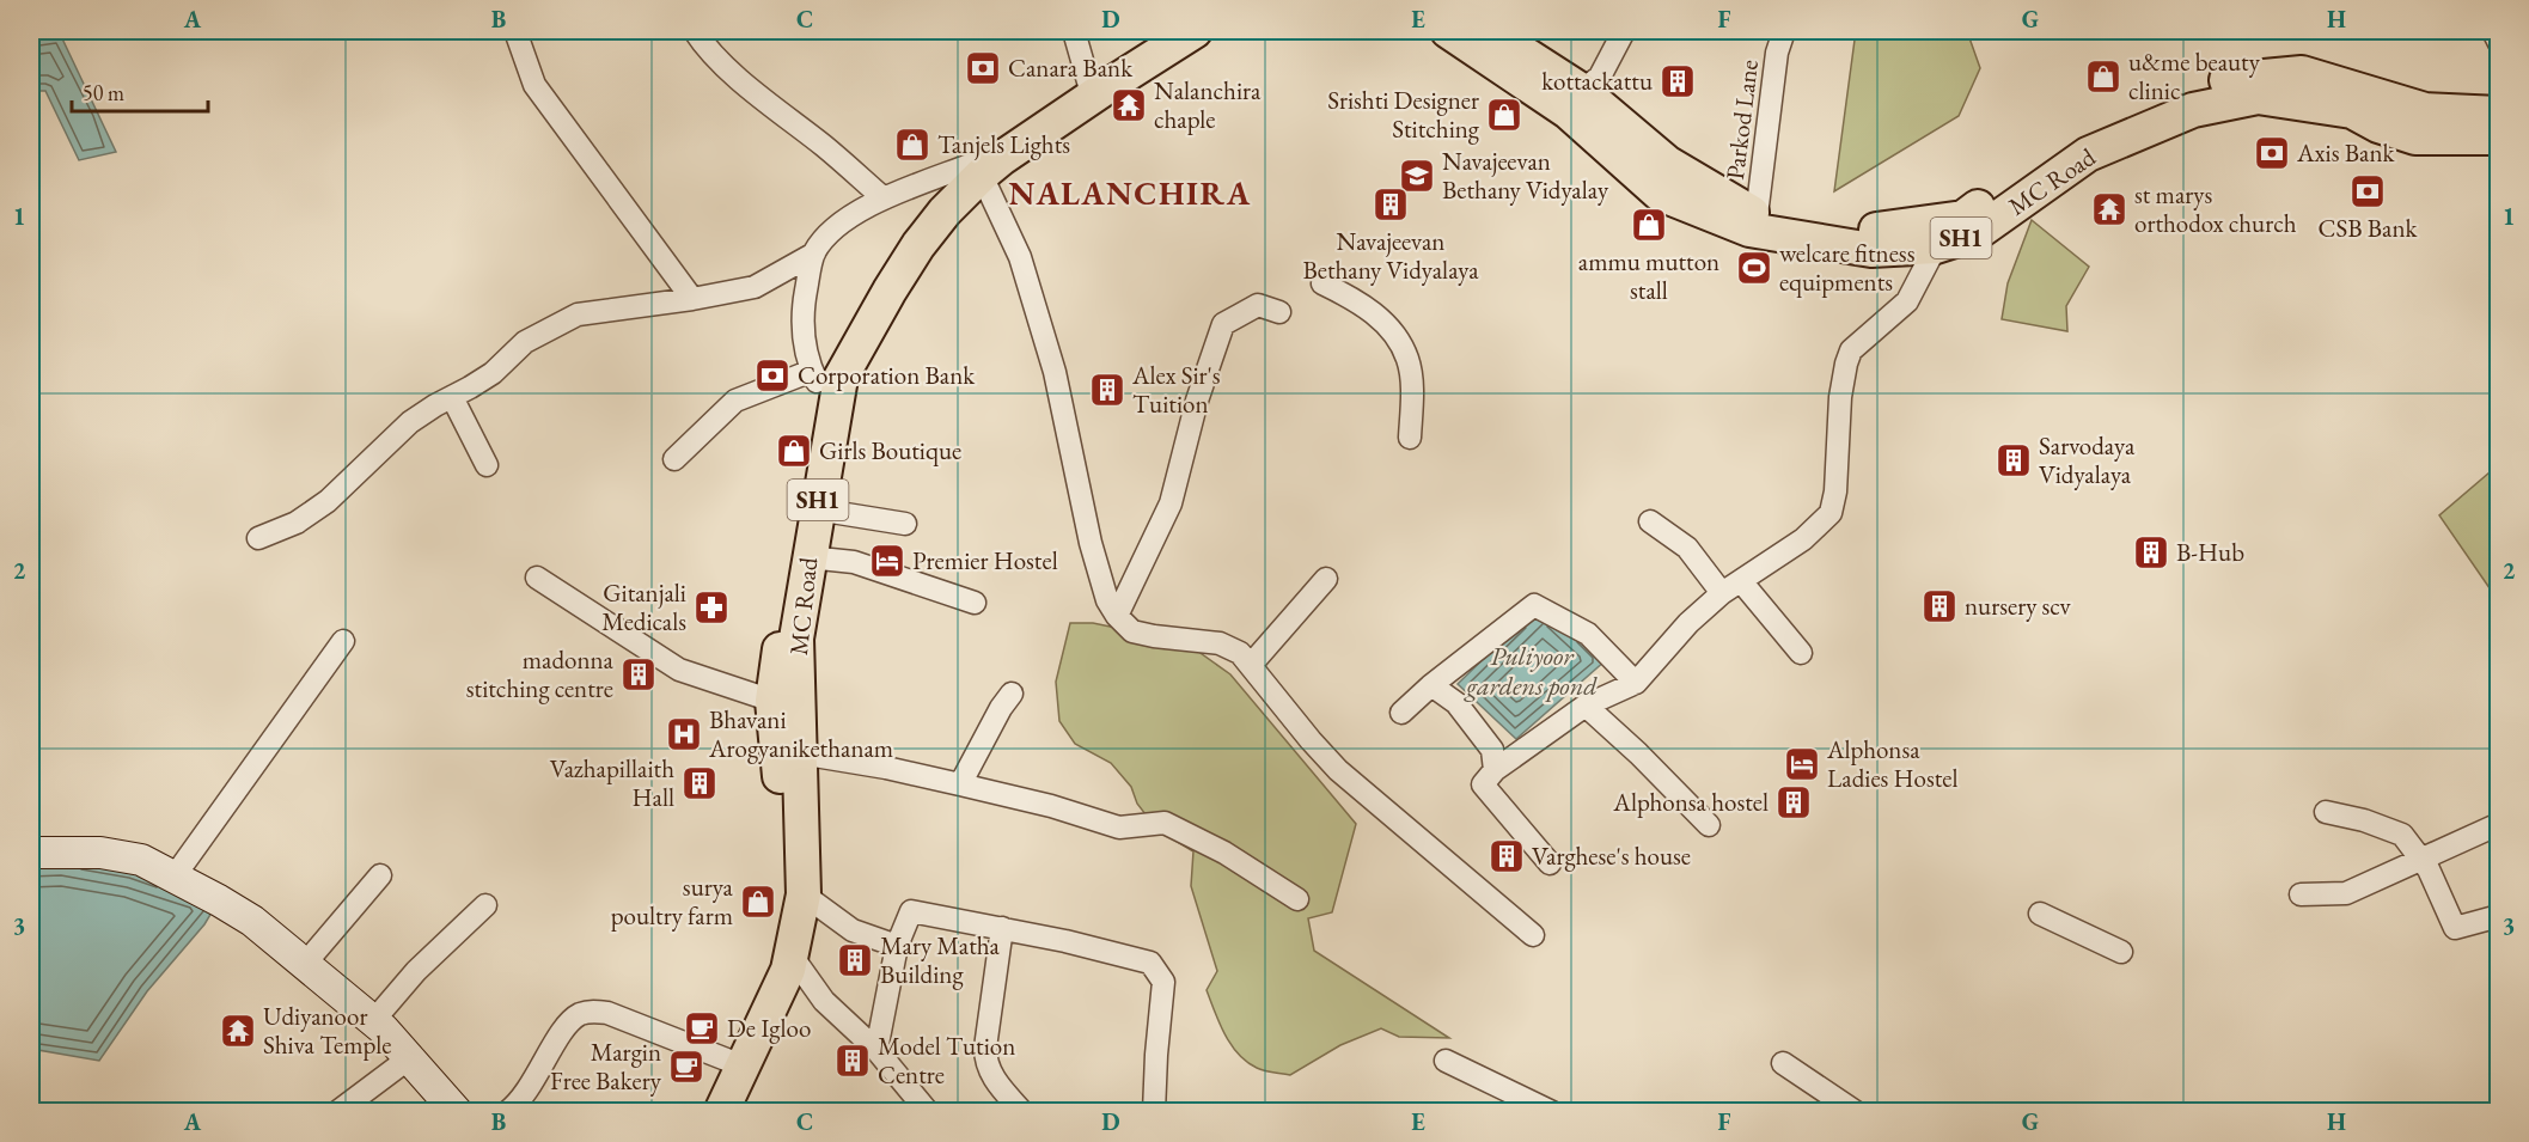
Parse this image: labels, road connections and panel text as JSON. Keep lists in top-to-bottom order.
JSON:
{
  "streets": {
    "main road": ["MC Road", "SH1"],
    "street": ["Parkod Lane"]
  },
  "crossings": [
    ["Parkod Lane", "MC Road"]
  ],
  "districts": ["NALANCHIRA"],
  "water": ["Puliyoor gardens pond"],
  "places": {
    "bank": [
      "Canara Bank",
      "Axis Bank",
      "CSB Bank",
      "Corporation Bank"
    ],
    "shop": [
      "u&me beauty clinic",
      "Srishti Designer Stitching",
      "Tanjels Lights",
      "ammu mutton stall",
      "Girls Boutique",
      "surya poultry farm"
    ],
    "building": [
      "kottackattu",
      "Navajeevan Bethany Vidyalaya",
      "Alex Sir's Tuition",
      "Sarvodaya Vidyalaya",
      "B-Hub",
      "nursery scv",
      "madonna stitching centre",
      "Vazhapillaith Hall",
      "Alphonsa hostel",
      "Varghese's house",
      "Mary Matha Building",
      "Model Tution Centre"
    ],
    "temple": ["Nalanchira chaple", "st marys orthodox church", "Udiyanoor Shiva Temple"],
    "school or university": ["Navajeevan Bethany Vidyalay"],
    "sports": ["welcare fitness equipments"],
    "hotel": ["Premier Hostel", "Alphonsa Ladies Hostel"],
    "pharmacy": ["Gitanjali Medicals"],
    "hospital": ["Bhavani Arogyanikethanam"],
    "cafe": ["De Igloo", "Margin Free Bakery"]
  },
  "scale_bar": "50 m",
  "grid": {
    "columns": [
      "A",
      "B",
      "C",
      "D",
      "E",
      "F",
      "G",
      "H"
    ],
    "rows": ["1", "2", "3"]
  }
}
